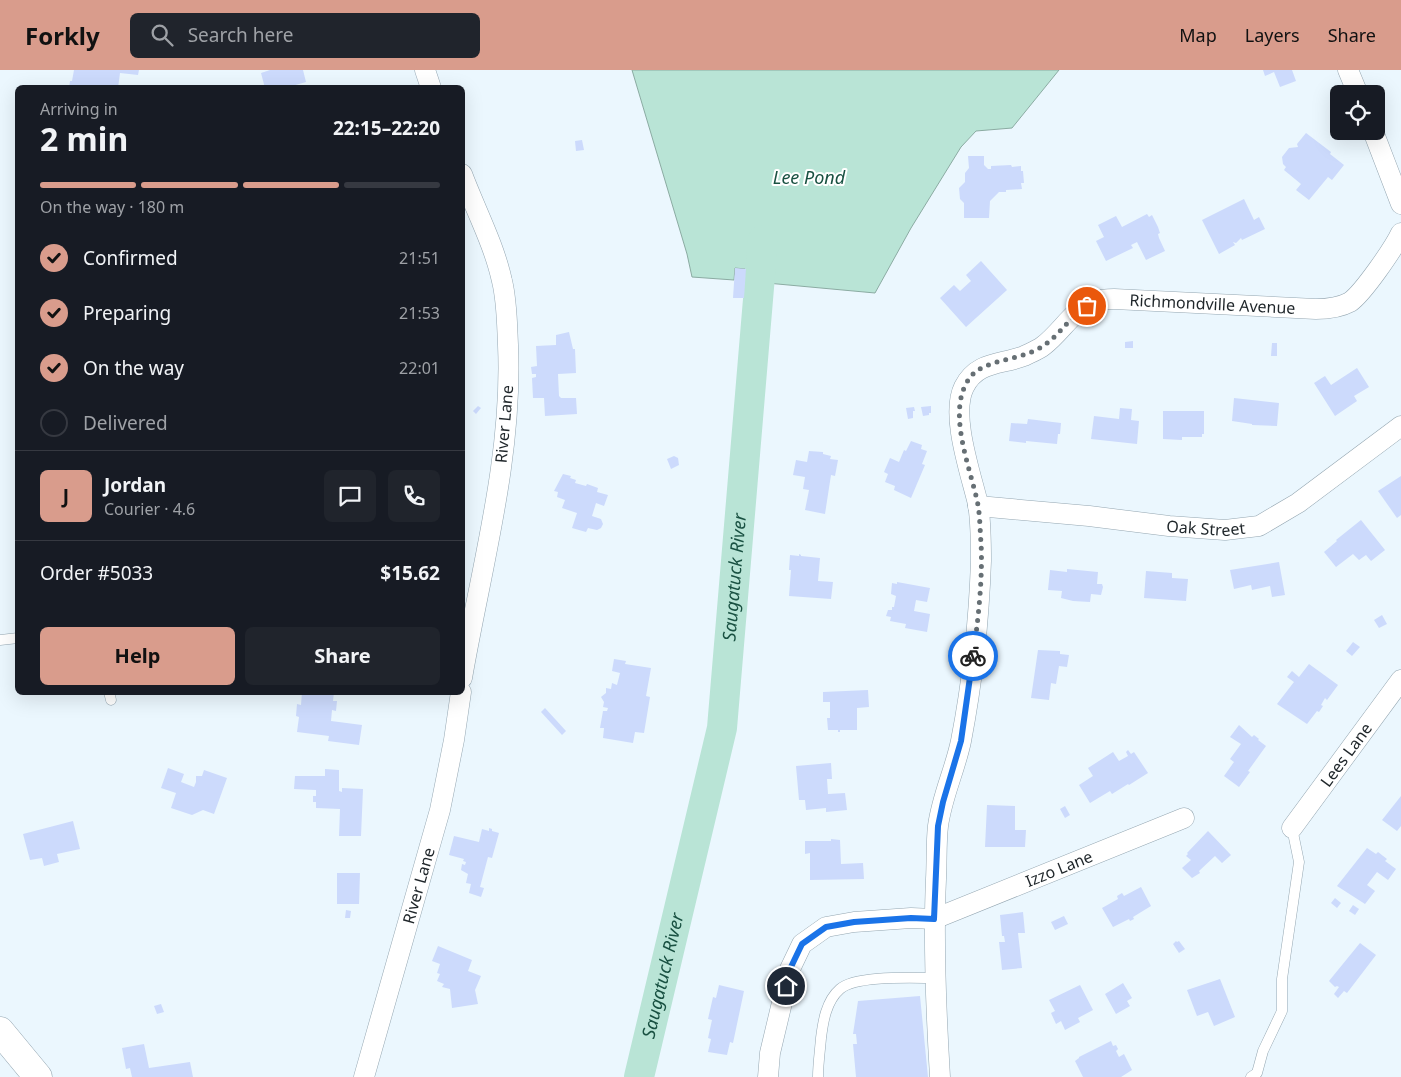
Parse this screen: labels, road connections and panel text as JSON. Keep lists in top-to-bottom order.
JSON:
{
  "streets": {
    "street": [
      "Richmondville Avenue",
      "River Lane",
      "Oak Street",
      "Lees Lane",
      "Izzo Lane"
    ]
  },
  "crossings": [
    ["Richmondville Avenue", "Oak Street"],
    ["Richmondville Avenue", "Izzo Lane"]
  ],
  "water": ["Lee Pond", "Saugatuck River"],
  "page": {
    "header": "Forkly",
    "search": "Search here",
    "nav": ["Map", "Layers", "Share"],
    "heading": ["2 min", "Arriving in", "22:15–22:20"],
    "panel": [
      "Jordan",
      "Courier · 4.6",
      "Order #5033",
      "$15.62"
    ],
    "bar": "On the way · 180 m",
    "list": [
      ["Confirmed", "21:51"],
      ["Preparing", "21:53"],
      ["On the way", "22:01"],
      "Delivered"
    ],
    "round": "J",
    "buttons": ["Help", "Share"]
  }
}
